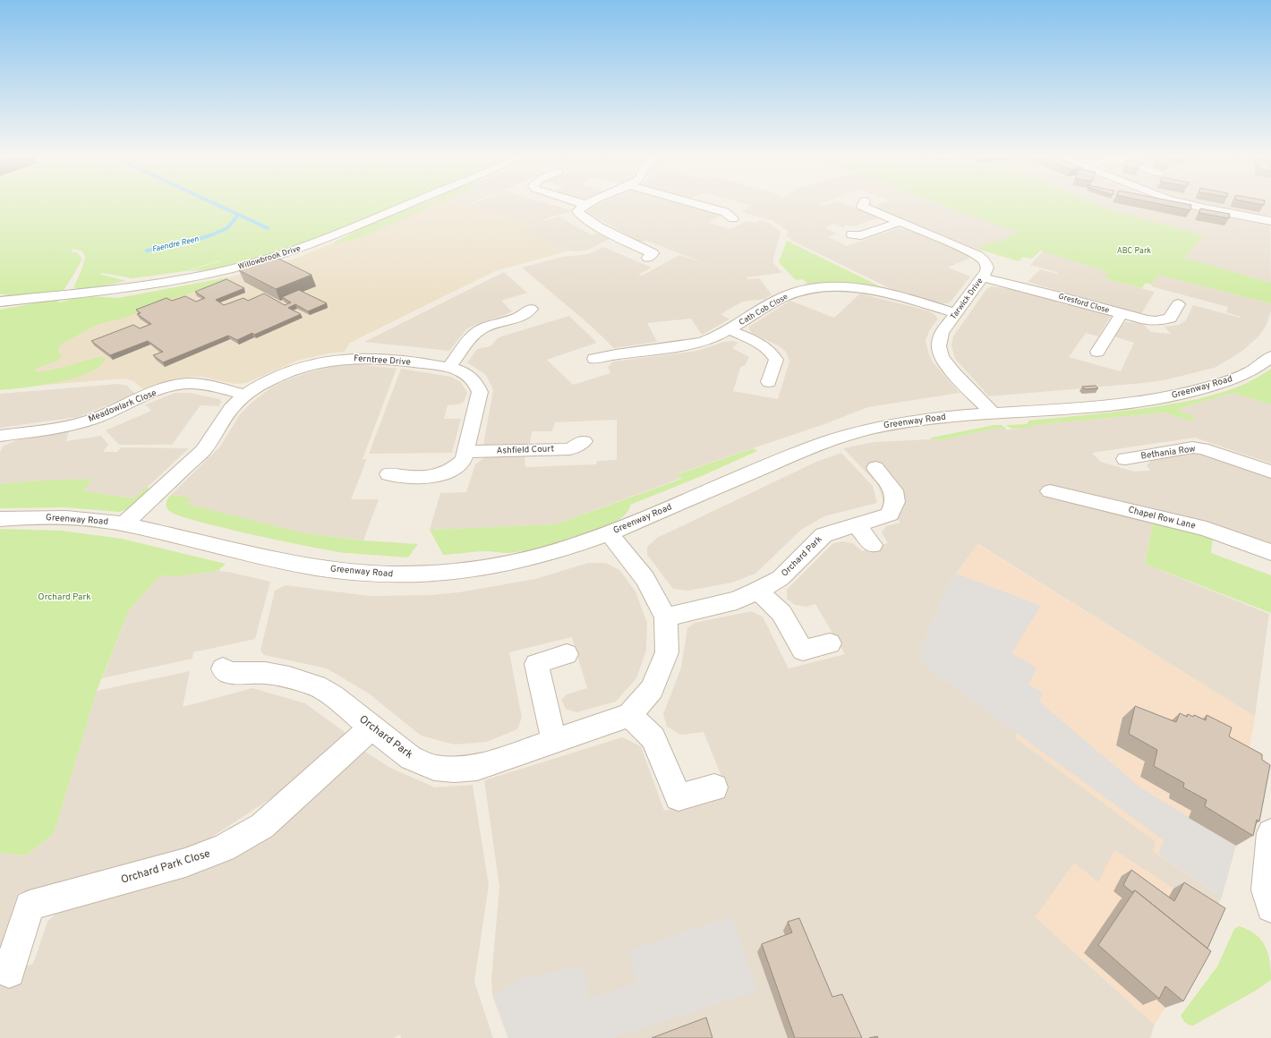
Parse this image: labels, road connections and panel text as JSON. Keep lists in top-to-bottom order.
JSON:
{
  "streets": {
    "street": [
      "Willowbrook Drive",
      "Tarwick Drive",
      "Gresford Close",
      "Cath Cob Close",
      "Ferntree Drive",
      "Greenway Road",
      "Meadowlark Close",
      "Ashfield Court",
      "Bethania Row",
      "Chapel Row Lane",
      "Orchard Park",
      "Orchard Park Close"
    ]
  },
  "crossings": [
    ["Tarwick Drive", "Gresford Close"],
    ["Tarwick Drive", "Cath Cob Close"],
    ["Tarwick Drive", "Greenway Road"],
    ["Ferntree Drive", "Greenway Road"],
    ["Ferntree Drive", "Meadowlark Close"],
    ["Ferntree Drive", "Ashfield Court"],
    ["Orchard Park", "Orchard Park Close"]
  ],
  "water": ["Faendre Reen"],
  "parks": ["ABC Park", "Orchard Park"]
}
